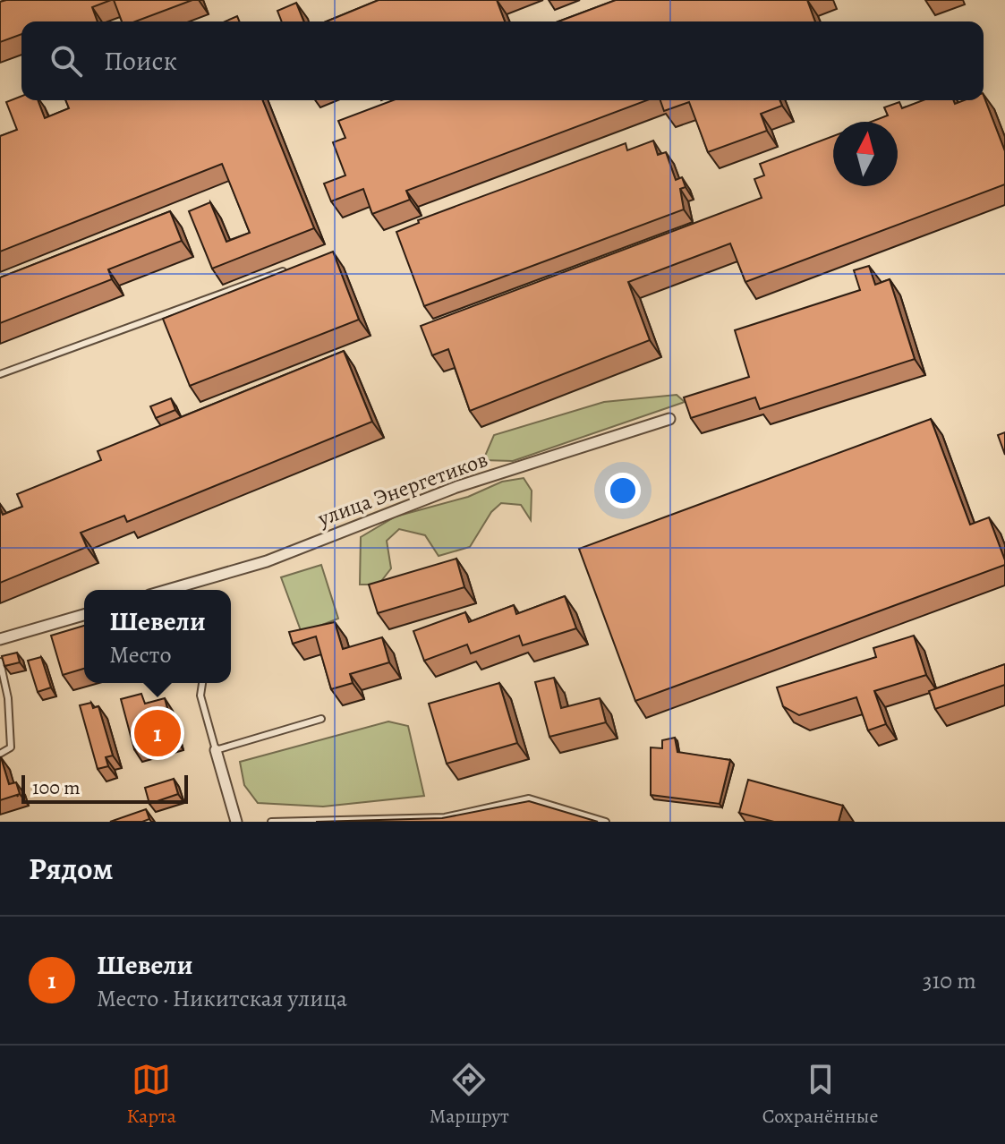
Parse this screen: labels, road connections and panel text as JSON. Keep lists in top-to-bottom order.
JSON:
{
  "streets": {
    "street": ["улица Энергетиков"]
  },
  "scale_bar": "100 m",
  "north": "top",
  "page": {
    "search": "Поиск",
    "popup": ["Шевели", "Место"],
    "pins": "1",
    "scale": "100 m",
    "heading": "Рядом",
    "list": [
      {
        "mark": "1",
        "name": "Шевели",
        "note": "Место · Никитская улица",
        "value": "310 m"
      }
    ],
    "nav": ["Карта", "Маршрут", "Сохранённые"]
  }
}
